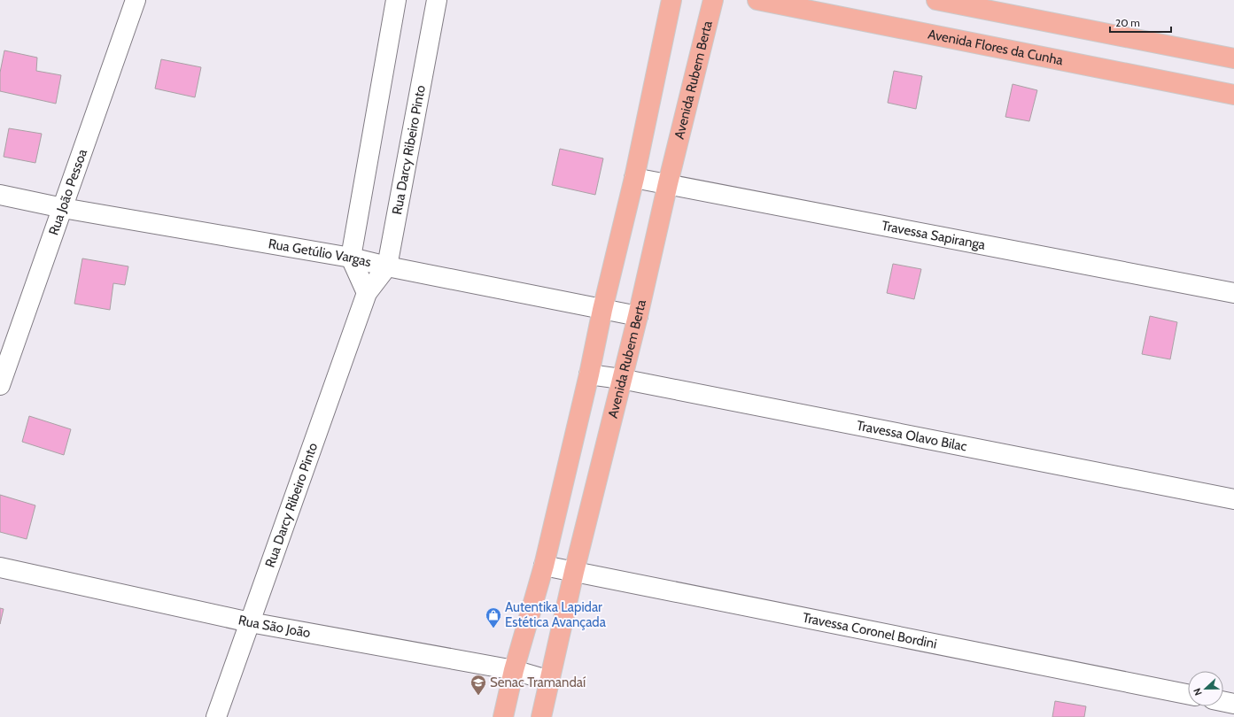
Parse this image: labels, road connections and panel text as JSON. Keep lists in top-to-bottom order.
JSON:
{
  "streets": {
    "main road": ["Avenida Flores da Cunha", "Avenida Rubem Berta"],
    "street": [
      "Rua Darcy Ribeiro Pinto",
      "Rua João Pessoa",
      "Travessa Sapiranga",
      "Rua Getúlio Vargas",
      "Travessa Olavo Bilac",
      "Rua São João",
      "Travessa Coronel Bordini"
    ]
  },
  "crossings": [
    ["Avenida Rubem Berta", "Travessa Sapiranga"],
    ["Avenida Rubem Berta", "Rua Getúlio Vargas"],
    ["Avenida Rubem Berta", "Travessa Olavo Bilac"],
    ["Avenida Rubem Berta", "Rua São João"],
    ["Avenida Rubem Berta", "Travessa Coronel Bordini"],
    ["Rua Darcy Ribeiro Pinto", "Rua Getúlio Vargas"],
    ["Rua Darcy Ribeiro Pinto", "Rua São João"],
    ["Rua João Pessoa", "Rua Getúlio Vargas"]
  ],
  "places": {
    "shop": ["Autentika Lapidar Estética Avançada"],
    "school or university": ["Senac Tramandaí"]
  },
  "scale_bar": "20 m",
  "north": "left"
}
